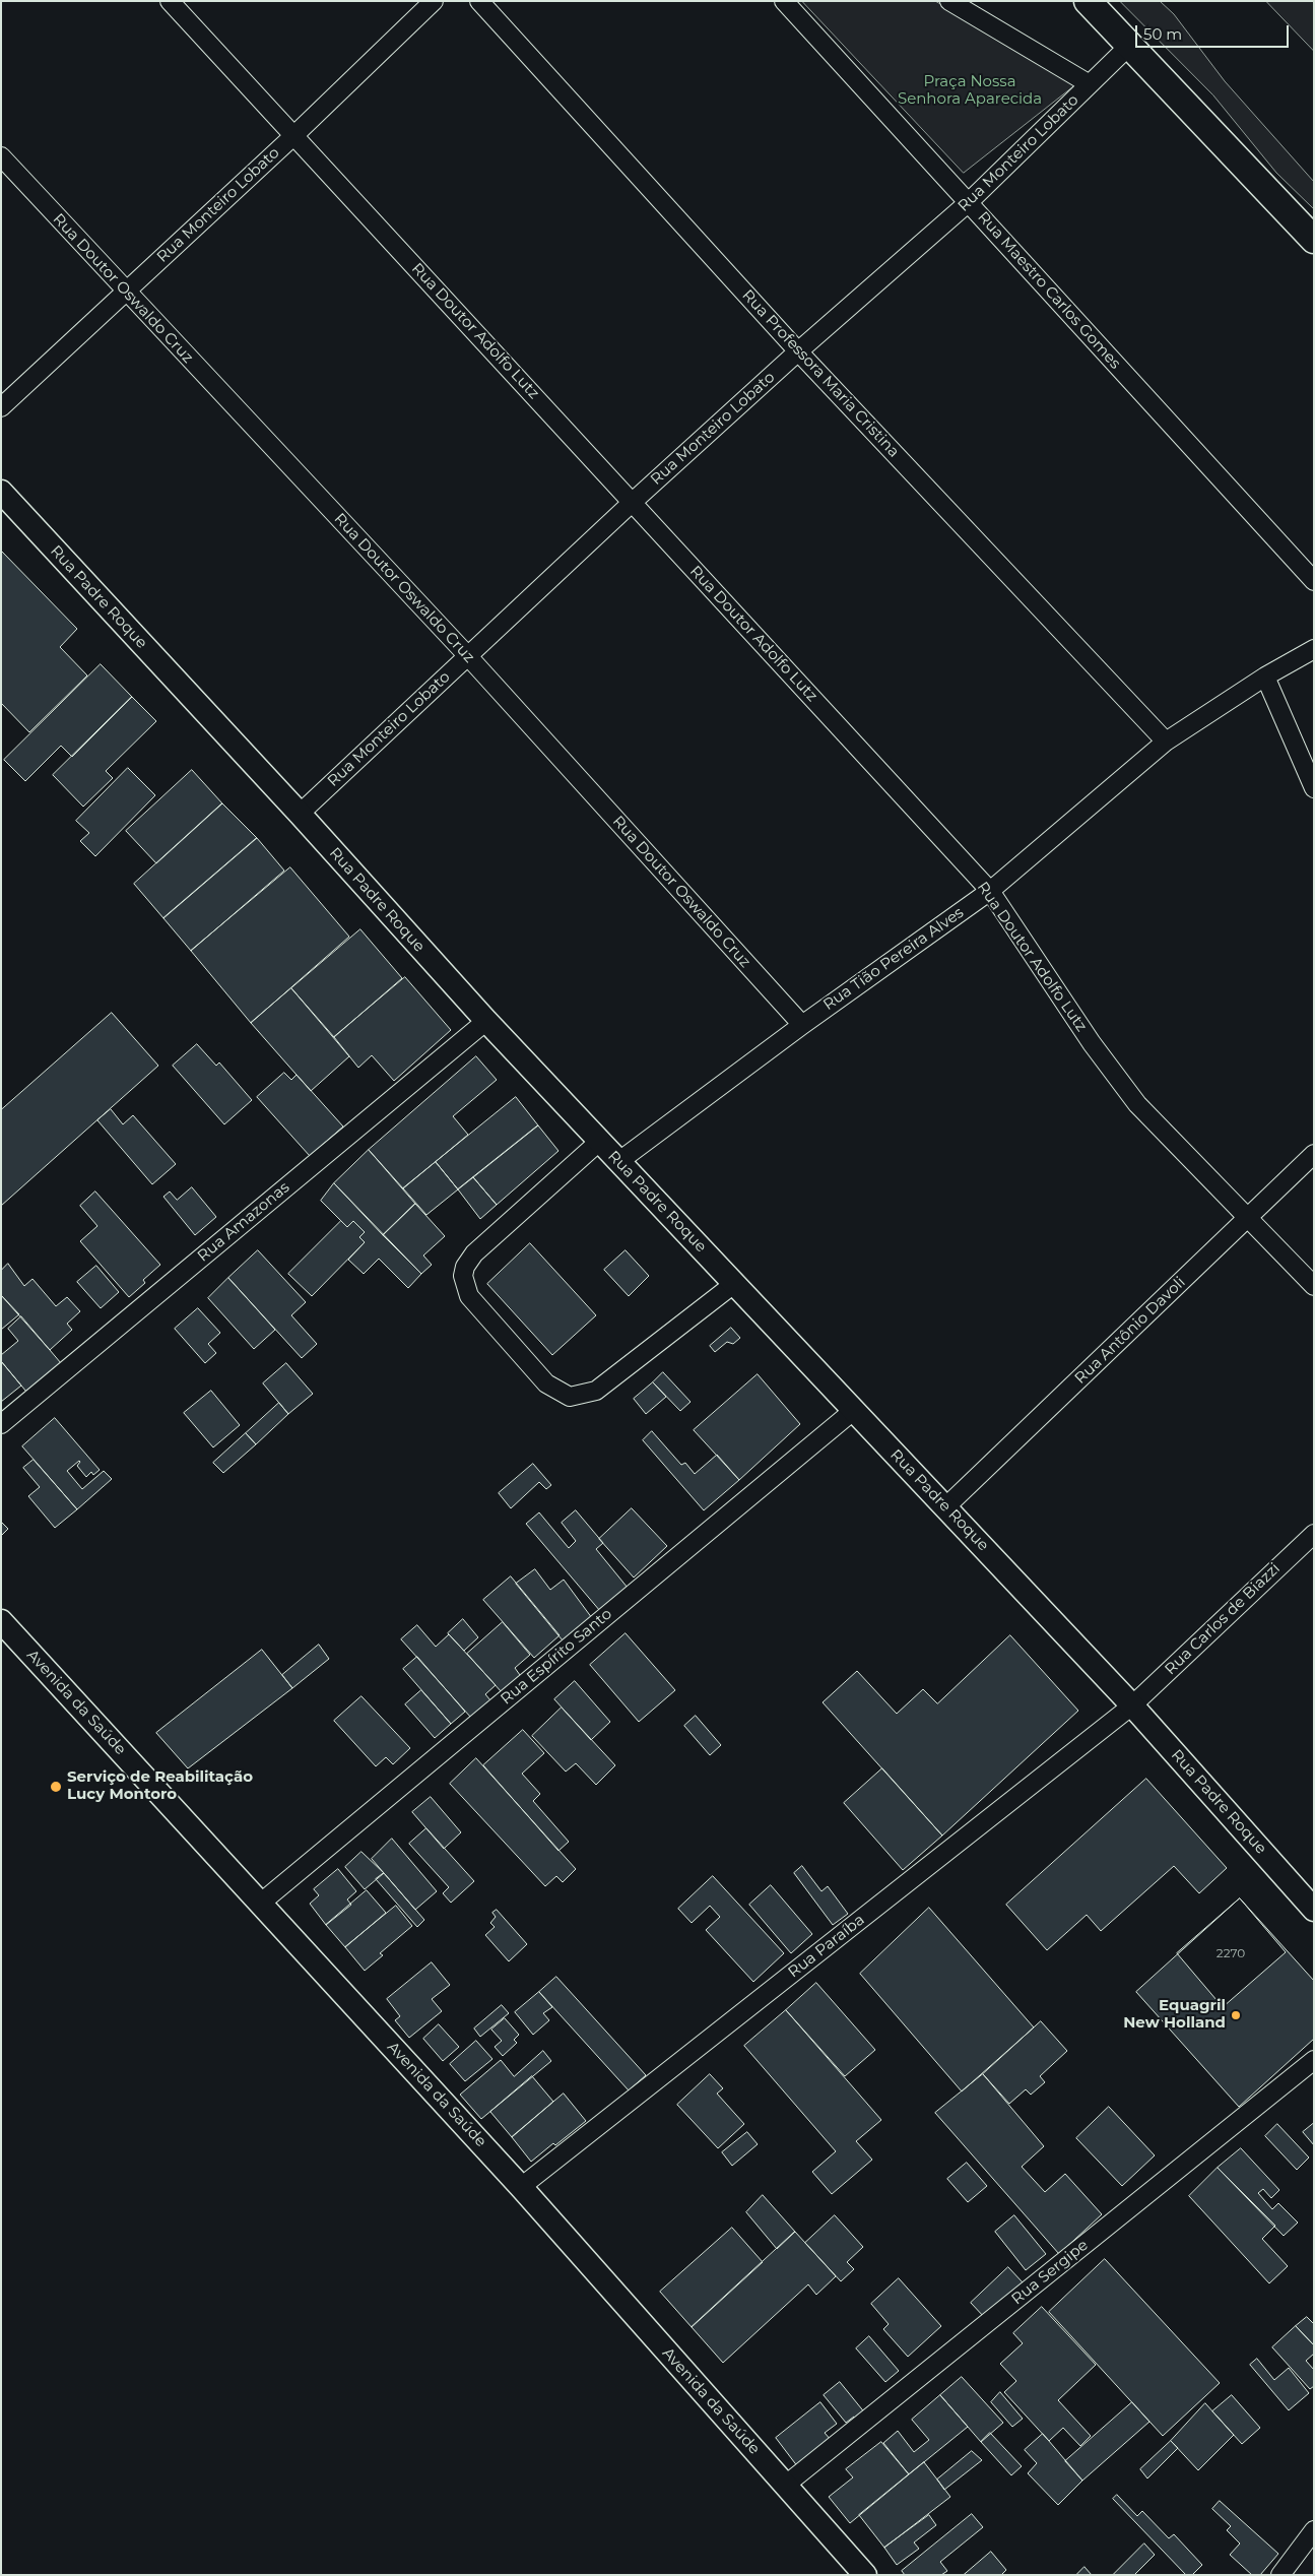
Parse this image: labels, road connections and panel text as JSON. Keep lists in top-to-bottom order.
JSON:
{
  "streets": {
    "street": [
      "Rua Monteiro Lobato",
      "Rua Doutor Oswaldo Cruz",
      "Rua Maestro Carlos Gomes",
      "Rua Doutor Adolfo Lutz",
      "Rua Professora Maria Cristina",
      "Rua Padre Roque",
      "Rua Tião Pereira Alves",
      "Rua Amazonas",
      "Rua Antônio Davoli",
      "Rua Carlos de Biazzi",
      "Rua Espírito Santo",
      "Avenida da Saúde",
      "Rua Paraíba",
      "Rua Sergipe"
    ]
  },
  "crossings": [
    ["Rua Monteiro Lobato", "Rua Doutor Oswaldo Cruz"],
    ["Rua Monteiro Lobato", "Rua Maestro Carlos Gomes"],
    ["Rua Monteiro Lobato", "Rua Doutor Adolfo Lutz"],
    ["Rua Monteiro Lobato", "Rua Professora Maria Cristina"],
    ["Rua Monteiro Lobato", "Rua Padre Roque"],
    ["Rua Doutor Oswaldo Cruz", "Rua Tião Pereira Alves"],
    ["Rua Doutor Adolfo Lutz", "Rua Tião Pereira Alves"],
    ["Rua Doutor Adolfo Lutz", "Rua Antônio Davoli"],
    ["Rua Professora Maria Cristina", "Rua Tião Pereira Alves"],
    ["Rua Padre Roque", "Rua Tião Pereira Alves"],
    ["Rua Padre Roque", "Rua Amazonas"],
    ["Rua Padre Roque", "Rua Antônio Davoli"],
    ["Rua Padre Roque", "Rua Carlos de Biazzi"],
    ["Rua Padre Roque", "Rua Espírito Santo"],
    ["Rua Padre Roque", "Rua Paraíba"],
    ["Rua Carlos de Biazzi", "Rua Paraíba"],
    ["Rua Espírito Santo", "Avenida da Saúde"],
    ["Avenida da Saúde", "Rua Paraíba"],
    ["Avenida da Saúde", "Rua Sergipe"]
  ],
  "parks": ["Praça Nossa Senhora Aparecida"],
  "places": ["Serviço de Reabilitação Lucy Montoro", "Equagril New Holland"],
  "house_numbers": ["2270"],
  "scale_bar": "50 m"
}
